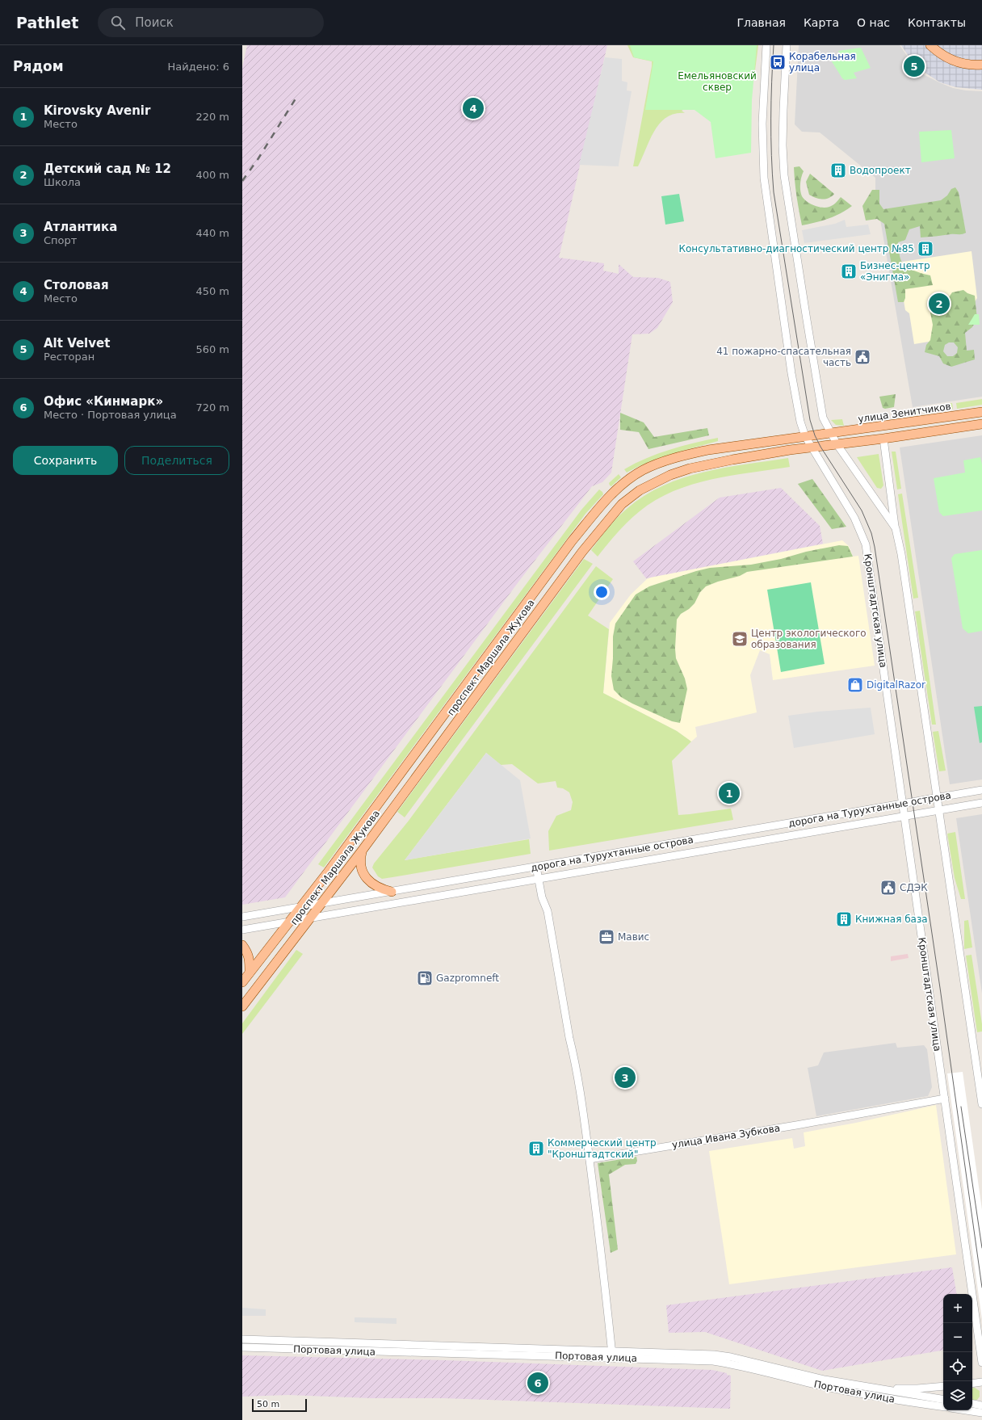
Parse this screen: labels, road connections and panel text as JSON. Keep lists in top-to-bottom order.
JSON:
{
  "streets": {
    "main road": ["улица Зенитчиков", "проспект Маршала Жукова"],
    "street": [
      "Кронштадтская улица",
      "дорога на Турухтанные острова",
      "улица Ивана Зубкова",
      "Портовая улица"
    ]
  },
  "crossings": [
    ["улица Зенитчиков", "проспект Маршала Жукова"],
    ["Кронштадтская улица", "проспект Маршала Жукова"],
    ["Кронштадтская улица", "дорога на Турухтанные острова"],
    ["Кронштадтская улица", "улица Ивана Зубкова"],
    ["проспект Маршала Жукова", "дорога на Турухтанные острова"]
  ],
  "parks": ["Емельяновский сквер"],
  "places": {
    "bus stop": ["Корабельная улица"],
    "building": [
      "Водопроект",
      "Консультативно-диагностический центр №85",
      "Бизнес-центр «Энигма»",
      "Книжная база",
      "Коммерческий центр \"Кронштадтский\""
    ],
    "public building": ["41 пожарно-спасательная часть", "СДЭК"],
    "school or university": ["Центр экологического образования"],
    "shop": ["DigitalRazor"],
    "office": ["Мавис"],
    "fuel station": ["Gazpromneft"]
  },
  "scale_bar": "50 m",
  "page": {
    "header": "Pathlet",
    "search": "Поиск",
    "nav": [
      "Главная",
      "Карта",
      "О нас",
      "Контакты"
    ],
    "heading": ["Рядом", "Найдено: 6"],
    "pins": [
      "5",
      "4",
      "2",
      "1",
      "3",
      "6"
    ],
    "list": [
      {
        "mark": "1",
        "name": "Kirovsky Avenir",
        "note": "Место",
        "value": "220 m"
      },
      {
        "mark": "2",
        "name": "Детский сад № 12",
        "note": "Школа",
        "value": "400 m"
      },
      {
        "mark": "3",
        "name": "Атлантика",
        "note": "Спорт",
        "value": "440 m"
      },
      {
        "mark": "4",
        "name": "Столовая",
        "note": "Место",
        "value": "450 m"
      },
      {
        "mark": "5",
        "name": "Alt Velvet",
        "note": "Ресторан",
        "value": "560 m"
      },
      {
        "mark": "6",
        "name": "Офис «Кинмарк»",
        "note": "Место · Портовая улица",
        "value": "720 m"
      }
    ],
    "buttons": ["Сохранить", "Поделиться"],
    "map_buttons": ["+", "−"],
    "scale": "50 m"
  }
}
